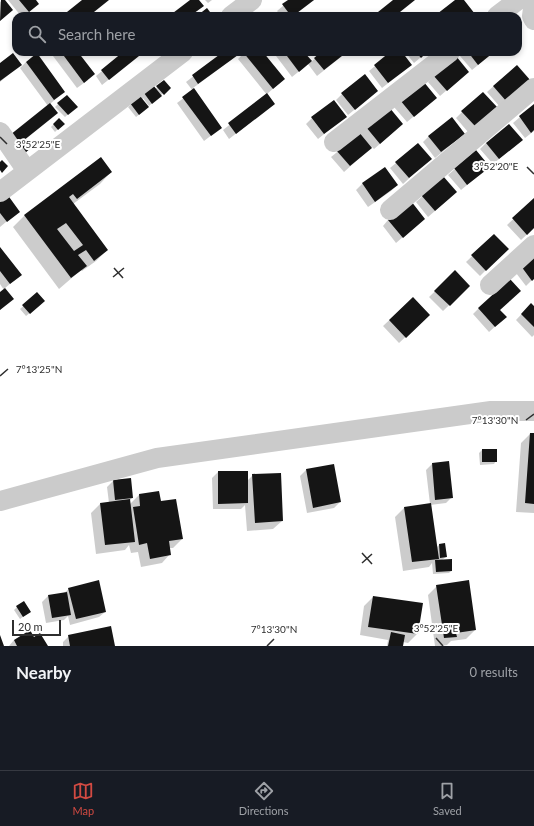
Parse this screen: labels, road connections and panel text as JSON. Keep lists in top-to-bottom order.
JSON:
{
  "scale_bar": "20 m",
  "page": {
    "search": "Search here",
    "scale": "20 m",
    "heading": ["Nearby", "0 results"],
    "nav": ["Map", "Directions", "Saved"]
  },
  "coordinates": [
    "3°52'25\"E",
    "3°52'20\"E",
    "7°13'25\"N",
    "7°13'30\"N"
  ]
}
